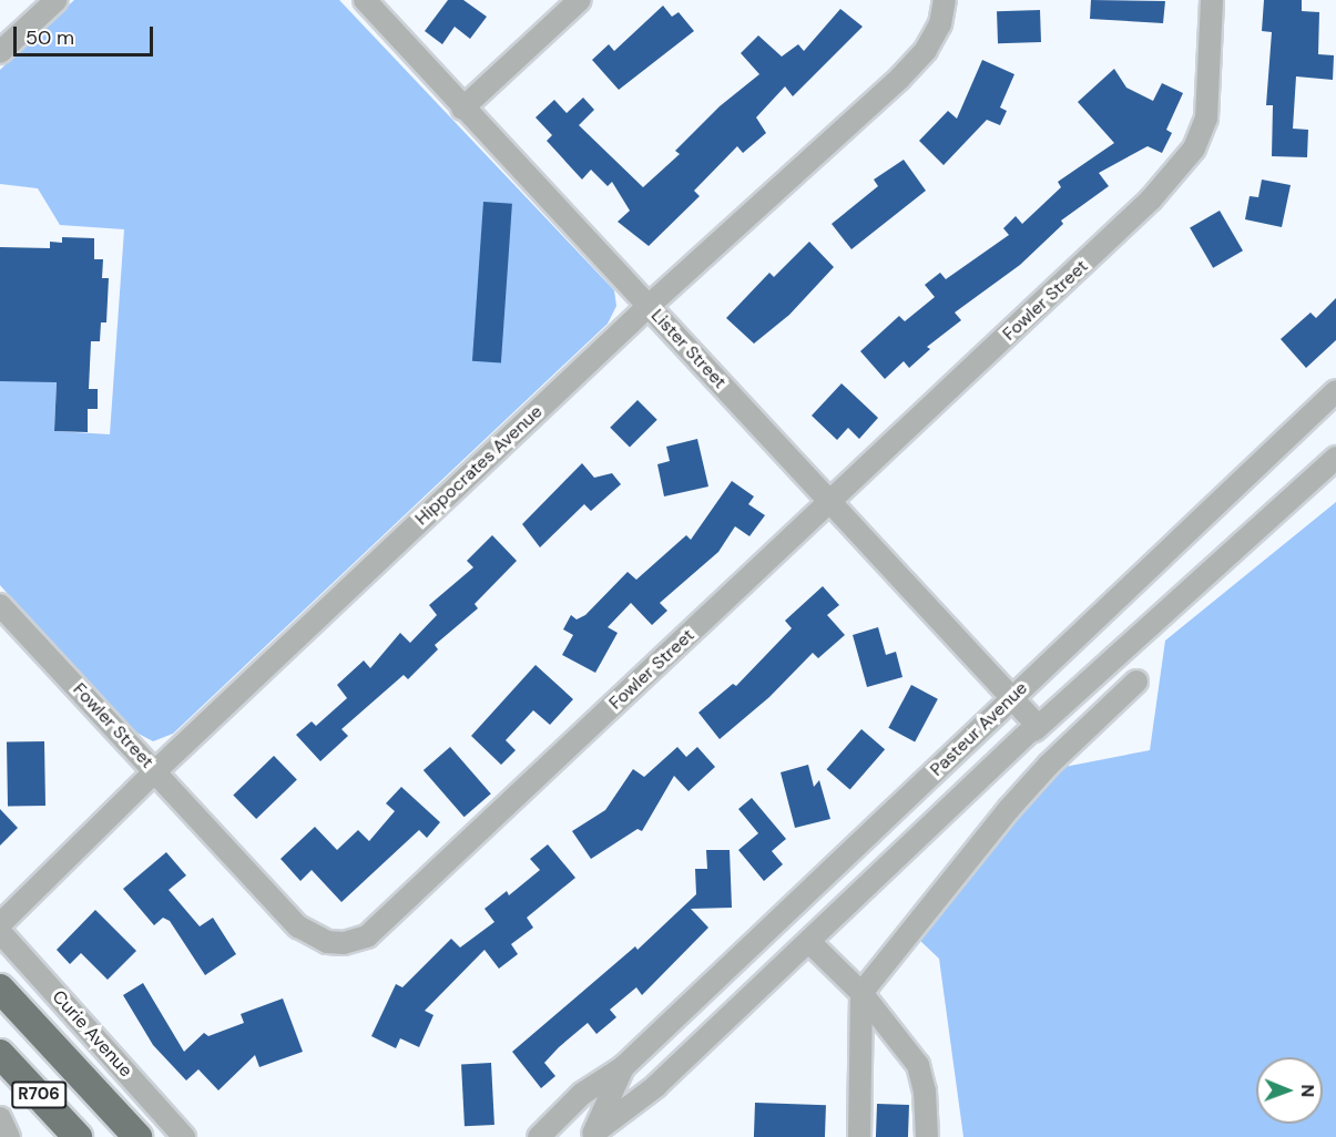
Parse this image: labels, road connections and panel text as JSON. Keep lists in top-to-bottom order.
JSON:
{
  "streets": {
    "main road": ["Curie Avenue", "R706"],
    "street": [
      "Fowler Street",
      "Lister Street",
      "Hippocrates Avenue",
      "Pasteur Avenue"
    ]
  },
  "crossings": [
    ["Fowler Street", "Lister Street"],
    ["Fowler Street", "Hippocrates Avenue"],
    ["Lister Street", "Hippocrates Avenue"],
    ["Lister Street", "Pasteur Avenue"]
  ],
  "scale_bar": "50 m",
  "north": "right"
}
